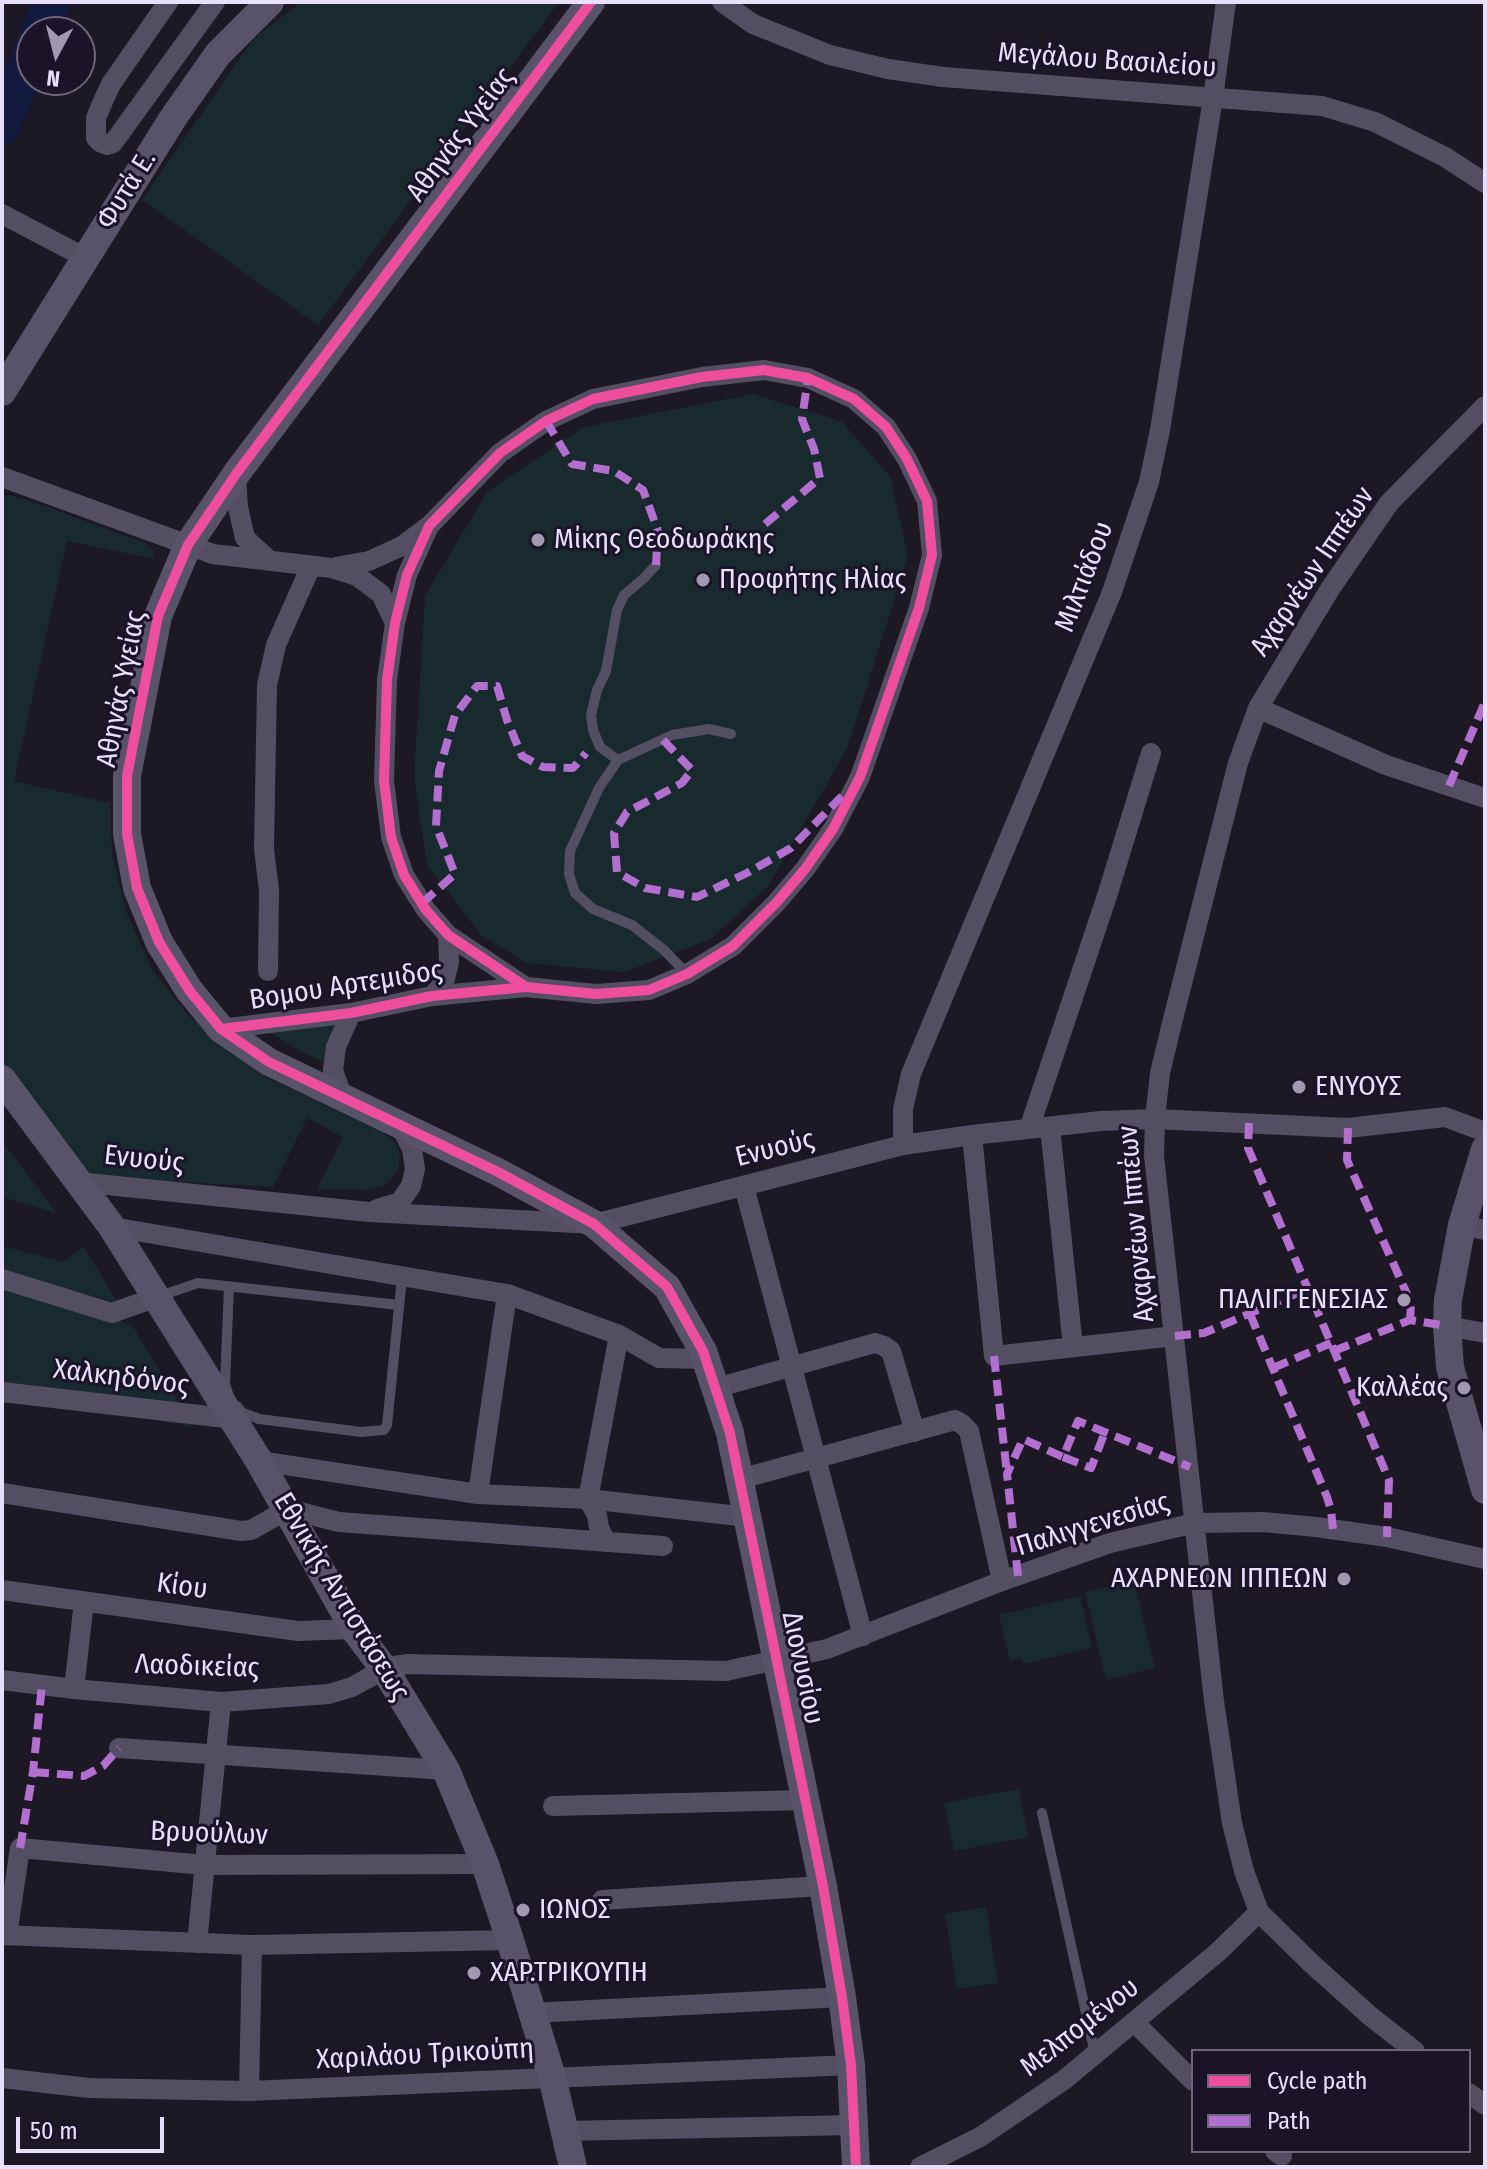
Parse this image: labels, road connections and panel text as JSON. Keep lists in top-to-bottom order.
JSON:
{
  "streets": {
    "street": [
      "Μεγάλου Βασιλείου",
      "Αθηνάς Υγείας",
      "Φυτά Ε.",
      "Αχαρνέων Ιππέων",
      "Μιλτιάδου",
      "Βομου Αρτεμιδος",
      "Ενυούς",
      "Χαλκηδόνος",
      "Παλιγγενεσίας",
      "Κίου",
      "Εθνικής Αντιστάσεως",
      "Λαοδικείας",
      "Διονυσίου",
      "Βρυούλων",
      "Μελπομένου",
      "Χαριλάου Τρικούπη"
    ]
  },
  "crossings": [
    ["Μεγάλου Βασιλείου", "Μιλτιάδου"],
    ["Αθηνάς Υγείας", "Βομου Αρτεμιδος"],
    ["Αθηνάς Υγείας", "Ενυούς"],
    ["Αθηνάς Υγείας", "Διονυσίου"],
    ["Αχαρνέων Ιππέων", "Ενυούς"],
    ["Αχαρνέων Ιππέων", "Παλιγγενεσίας"],
    ["Αχαρνέων Ιππέων", "Μελπομένου"],
    ["Μιλτιάδου", "Ενυούς"],
    ["Ενυούς", "Εθνικής Αντιστάσεως"],
    ["Ενυούς", "Διονυσίου"],
    ["Χαλκηδόνος", "Εθνικής Αντιστάσεως"],
    ["Παλιγγενεσίας", "Λαοδικείας"],
    ["Παλιγγενεσίας", "Διονυσίου"],
    ["Κίου", "Εθνικής Αντιστάσεως"],
    ["Εθνικής Αντιστάσεως", "Λαοδικείας"],
    ["Εθνικής Αντιστάσεως", "Βρυούλων"],
    ["Εθνικής Αντιστάσεως", "Χαριλάου Τρικούπη"],
    ["Λαοδικείας", "Διονυσίου"],
    ["Διονυσίου", "Χαριλάου Τρικούπη"]
  ],
  "places": [
    "Μίκης Θεοδωράκης",
    "Προφήτης Ηλίας",
    "ΕΝΥΟΥΣ",
    "ΠΑΛΙΓΓΕΝΕΣΙΑΣ",
    "Καλλέας",
    "ΑΧΑΡΝΕΩΝ ΙΠΠΕΩΝ",
    "ΙΩΝΟΣ",
    "ΧΑΡ.ΤΡΙΚΟΥΠΗ"
  ],
  "legend": ["Cycle path", "Path"],
  "scale_bar": "50 m",
  "north": "bottom"
}
